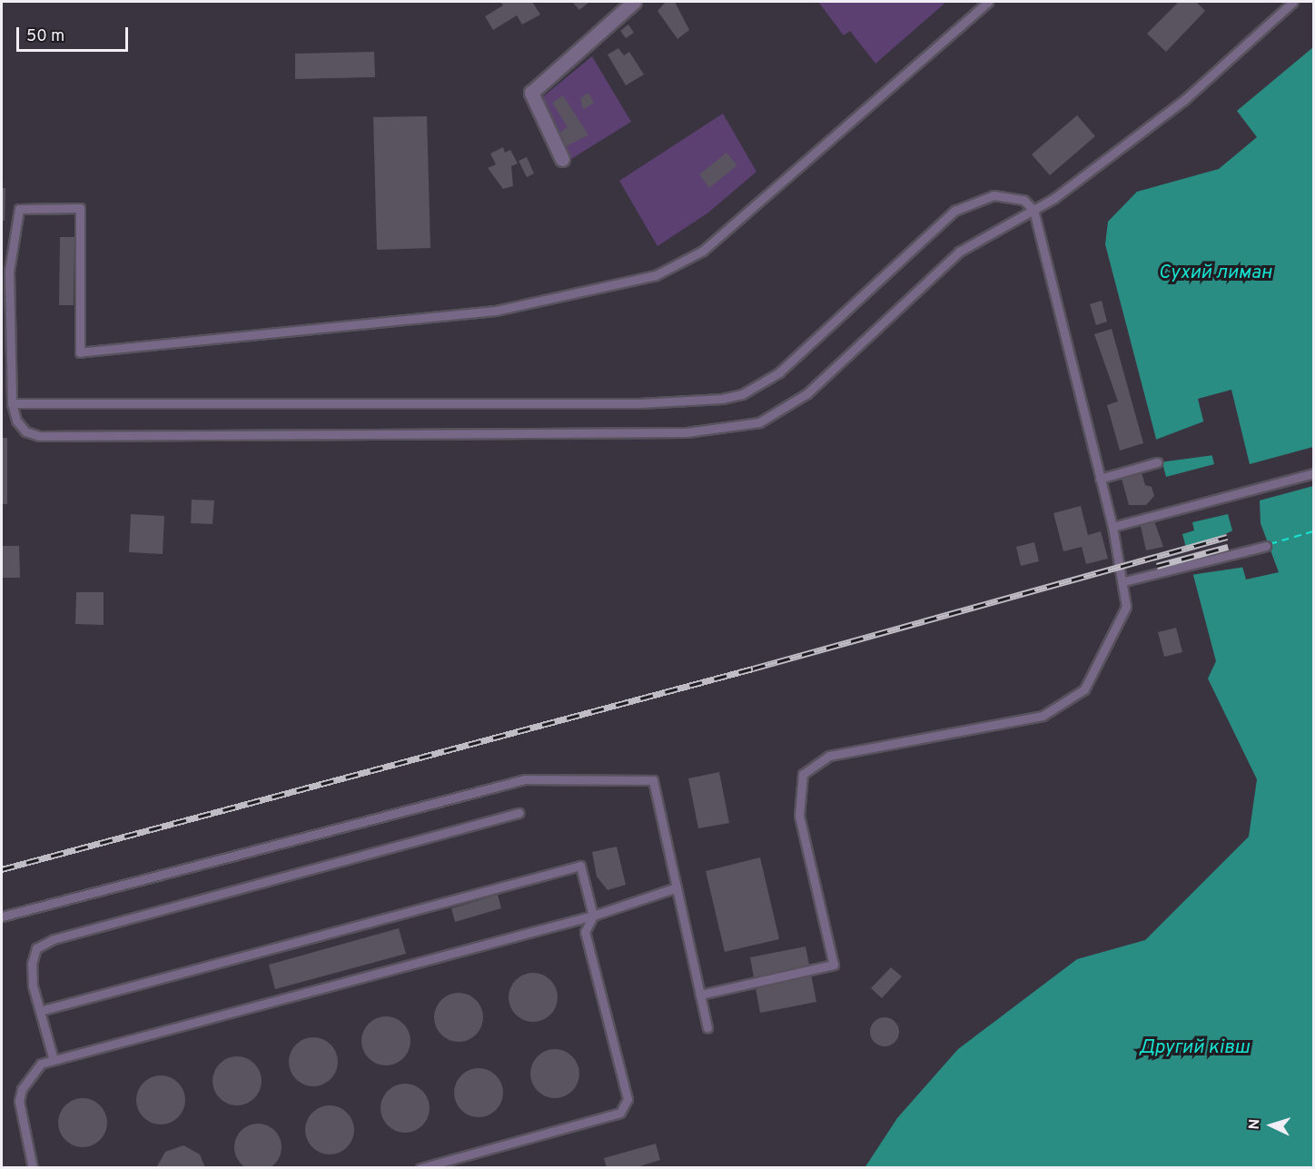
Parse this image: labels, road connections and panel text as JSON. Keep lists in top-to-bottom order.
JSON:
{
  "water": ["Сухий лиман", "Другий ківш"],
  "scale_bar": "50 m",
  "north": "left"
}
